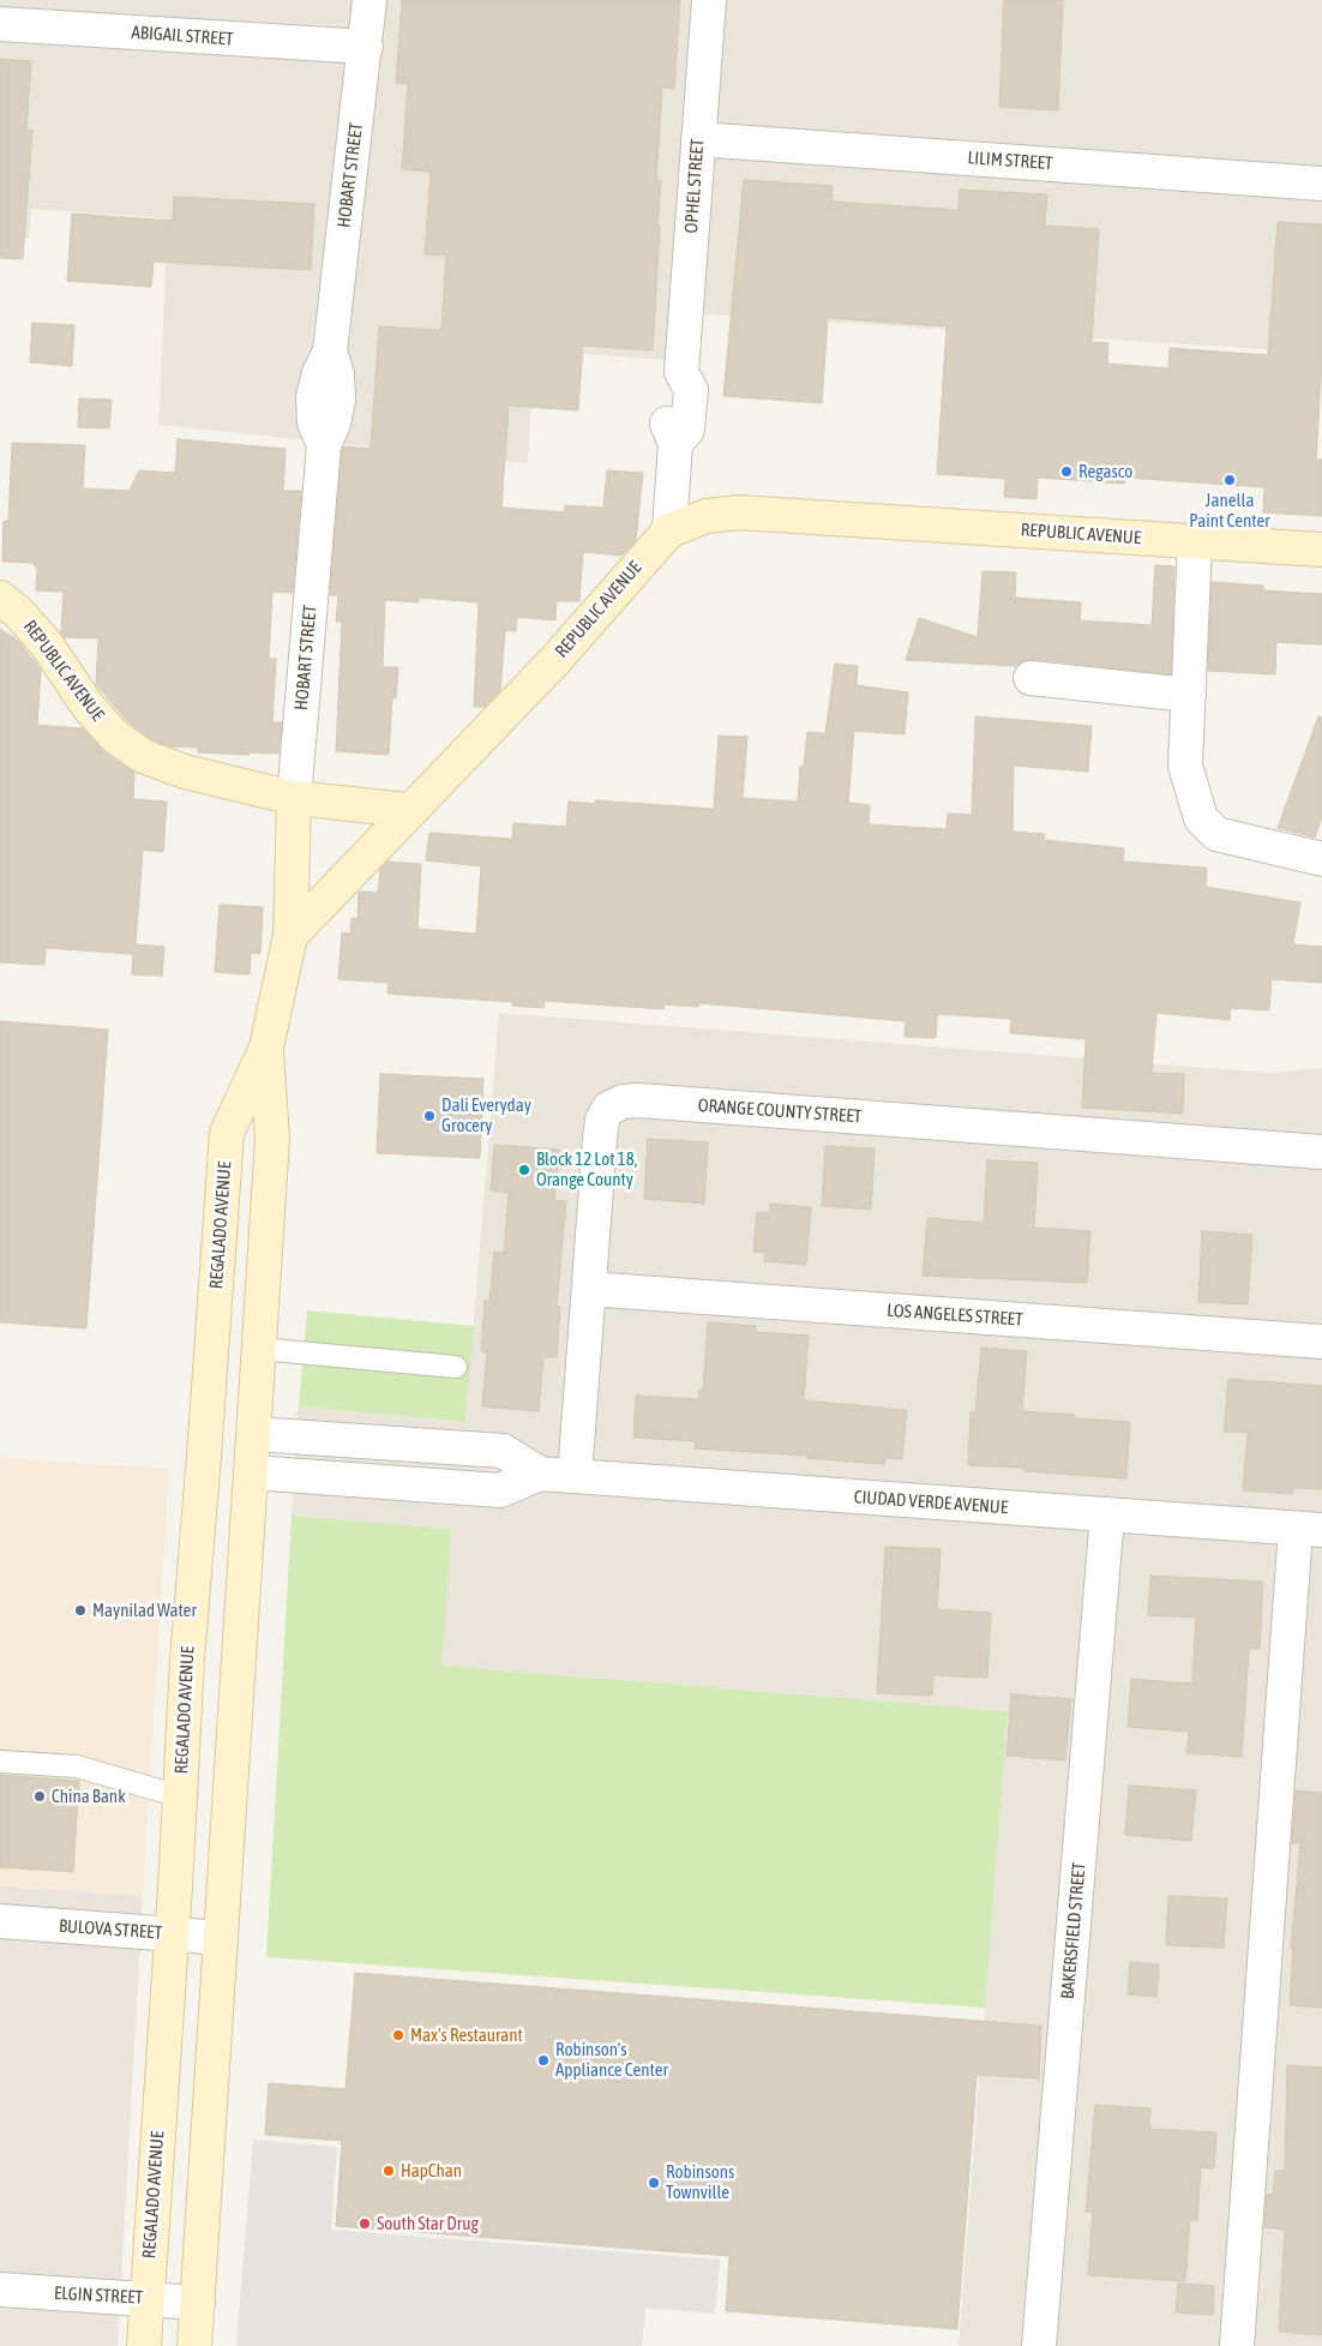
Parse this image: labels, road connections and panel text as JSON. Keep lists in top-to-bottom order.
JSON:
{
  "streets": {
    "main road": ["REPUBLIC AVENUE", "REGALADO AVENUE"],
    "street": [
      "ABIGAIL STREET",
      "LILIM STREET",
      "HOBART STREET",
      "OPHEL STREET",
      "ORANGE COUNTY STREET",
      "LOS ANGELES STREET",
      "CIUDAD VERDE AVENUE",
      "BULOVA STREET",
      "BAKERSFIELD STREET",
      "ELGIN STREET"
    ]
  },
  "crossings": [
    ["ABIGAIL STREET", "HOBART STREET"],
    ["LILIM STREET", "OPHEL STREET"],
    ["HOBART STREET", "REPUBLIC AVENUE"],
    ["HOBART STREET", "REGALADO AVENUE"],
    ["OPHEL STREET", "REPUBLIC AVENUE"],
    ["REPUBLIC AVENUE", "REGALADO AVENUE"],
    ["ORANGE COUNTY STREET", "LOS ANGELES STREET"],
    ["ORANGE COUNTY STREET", "CIUDAD VERDE AVENUE"],
    ["REGALADO AVENUE", "CIUDAD VERDE AVENUE"],
    ["REGALADO AVENUE", "BULOVA STREET"],
    ["REGALADO AVENUE", "ELGIN STREET"],
    ["CIUDAD VERDE AVENUE", "BAKERSFIELD STREET"]
  ],
  "places": [
    "Regasco",
    "Janella Paint Center",
    "Dali Everyday Grocery",
    "Block 12 Lot 18, Orange County",
    "Maynilad Water",
    "China Bank",
    "Max's Restaurant",
    "Robinson's Appliance Center",
    "HapChan",
    "Robinsons Townville",
    "South Star Drug"
  ]
}
